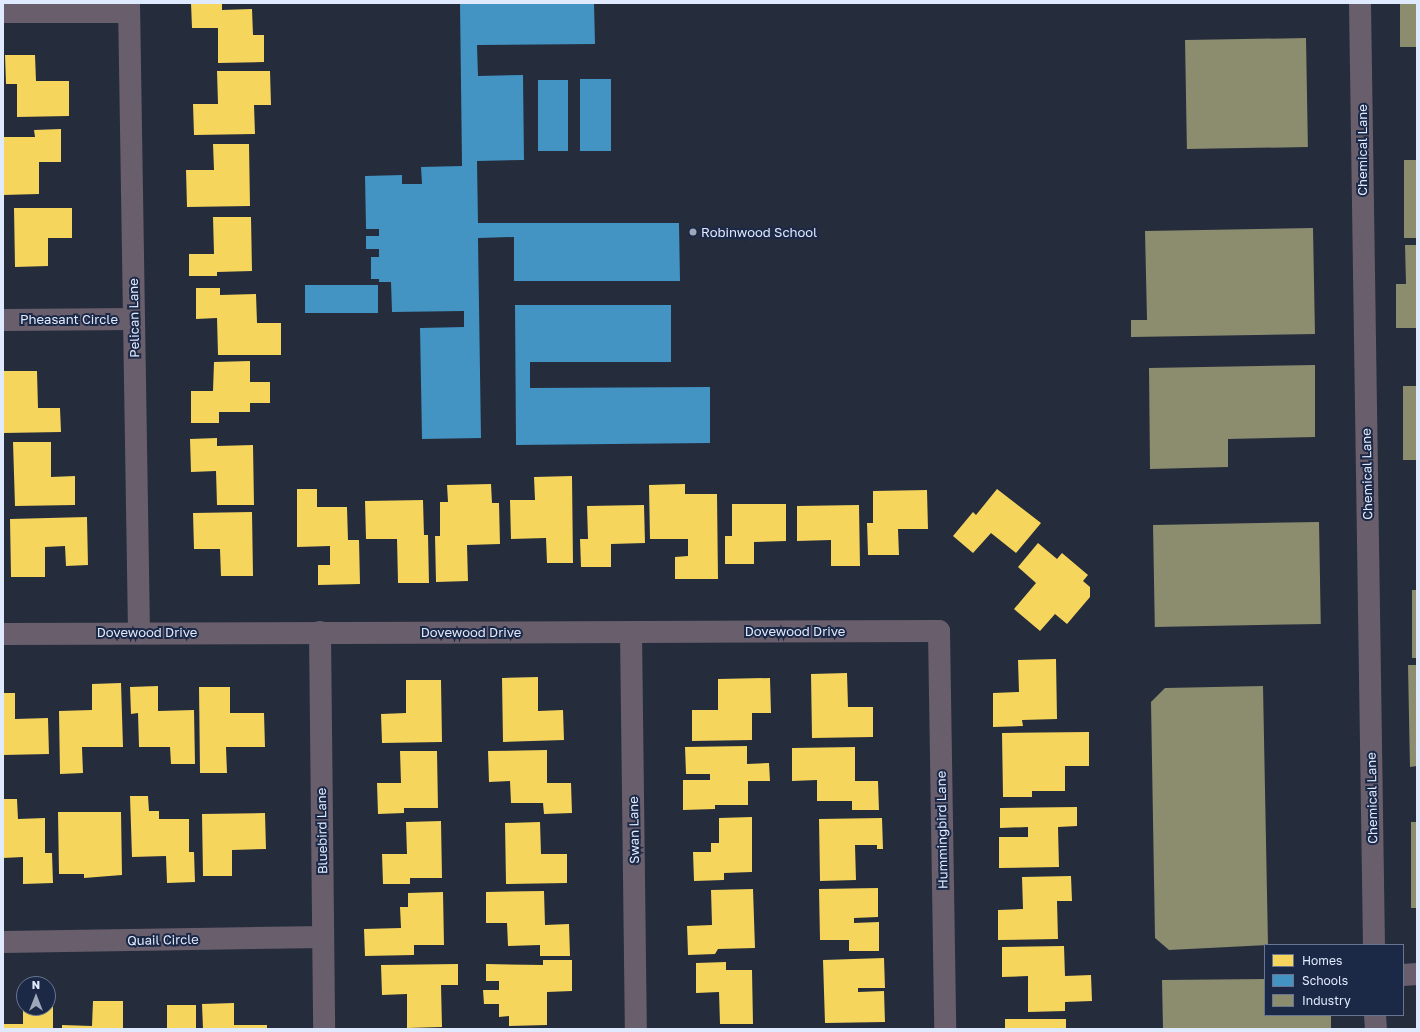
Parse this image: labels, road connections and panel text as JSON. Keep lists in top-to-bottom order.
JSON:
{
  "streets": {
    "street": [
      "Chemical Lane",
      "Pelican Lane",
      "Pheasant Circle",
      "Dovewood Drive",
      "Swan Lane",
      "Hummingbird Lane",
      "Bluebird Lane",
      "Quail Circle"
    ]
  },
  "crossings": [
    ["Pelican Lane", "Pheasant Circle"],
    ["Pelican Lane", "Dovewood Drive"],
    ["Dovewood Drive", "Swan Lane"],
    ["Dovewood Drive", "Hummingbird Lane"],
    ["Dovewood Drive", "Bluebird Lane"],
    ["Bluebird Lane", "Quail Circle"]
  ],
  "places": ["Robinwood School"],
  "legend": ["Homes", "Schools", "Industry"],
  "north": "top"
}
